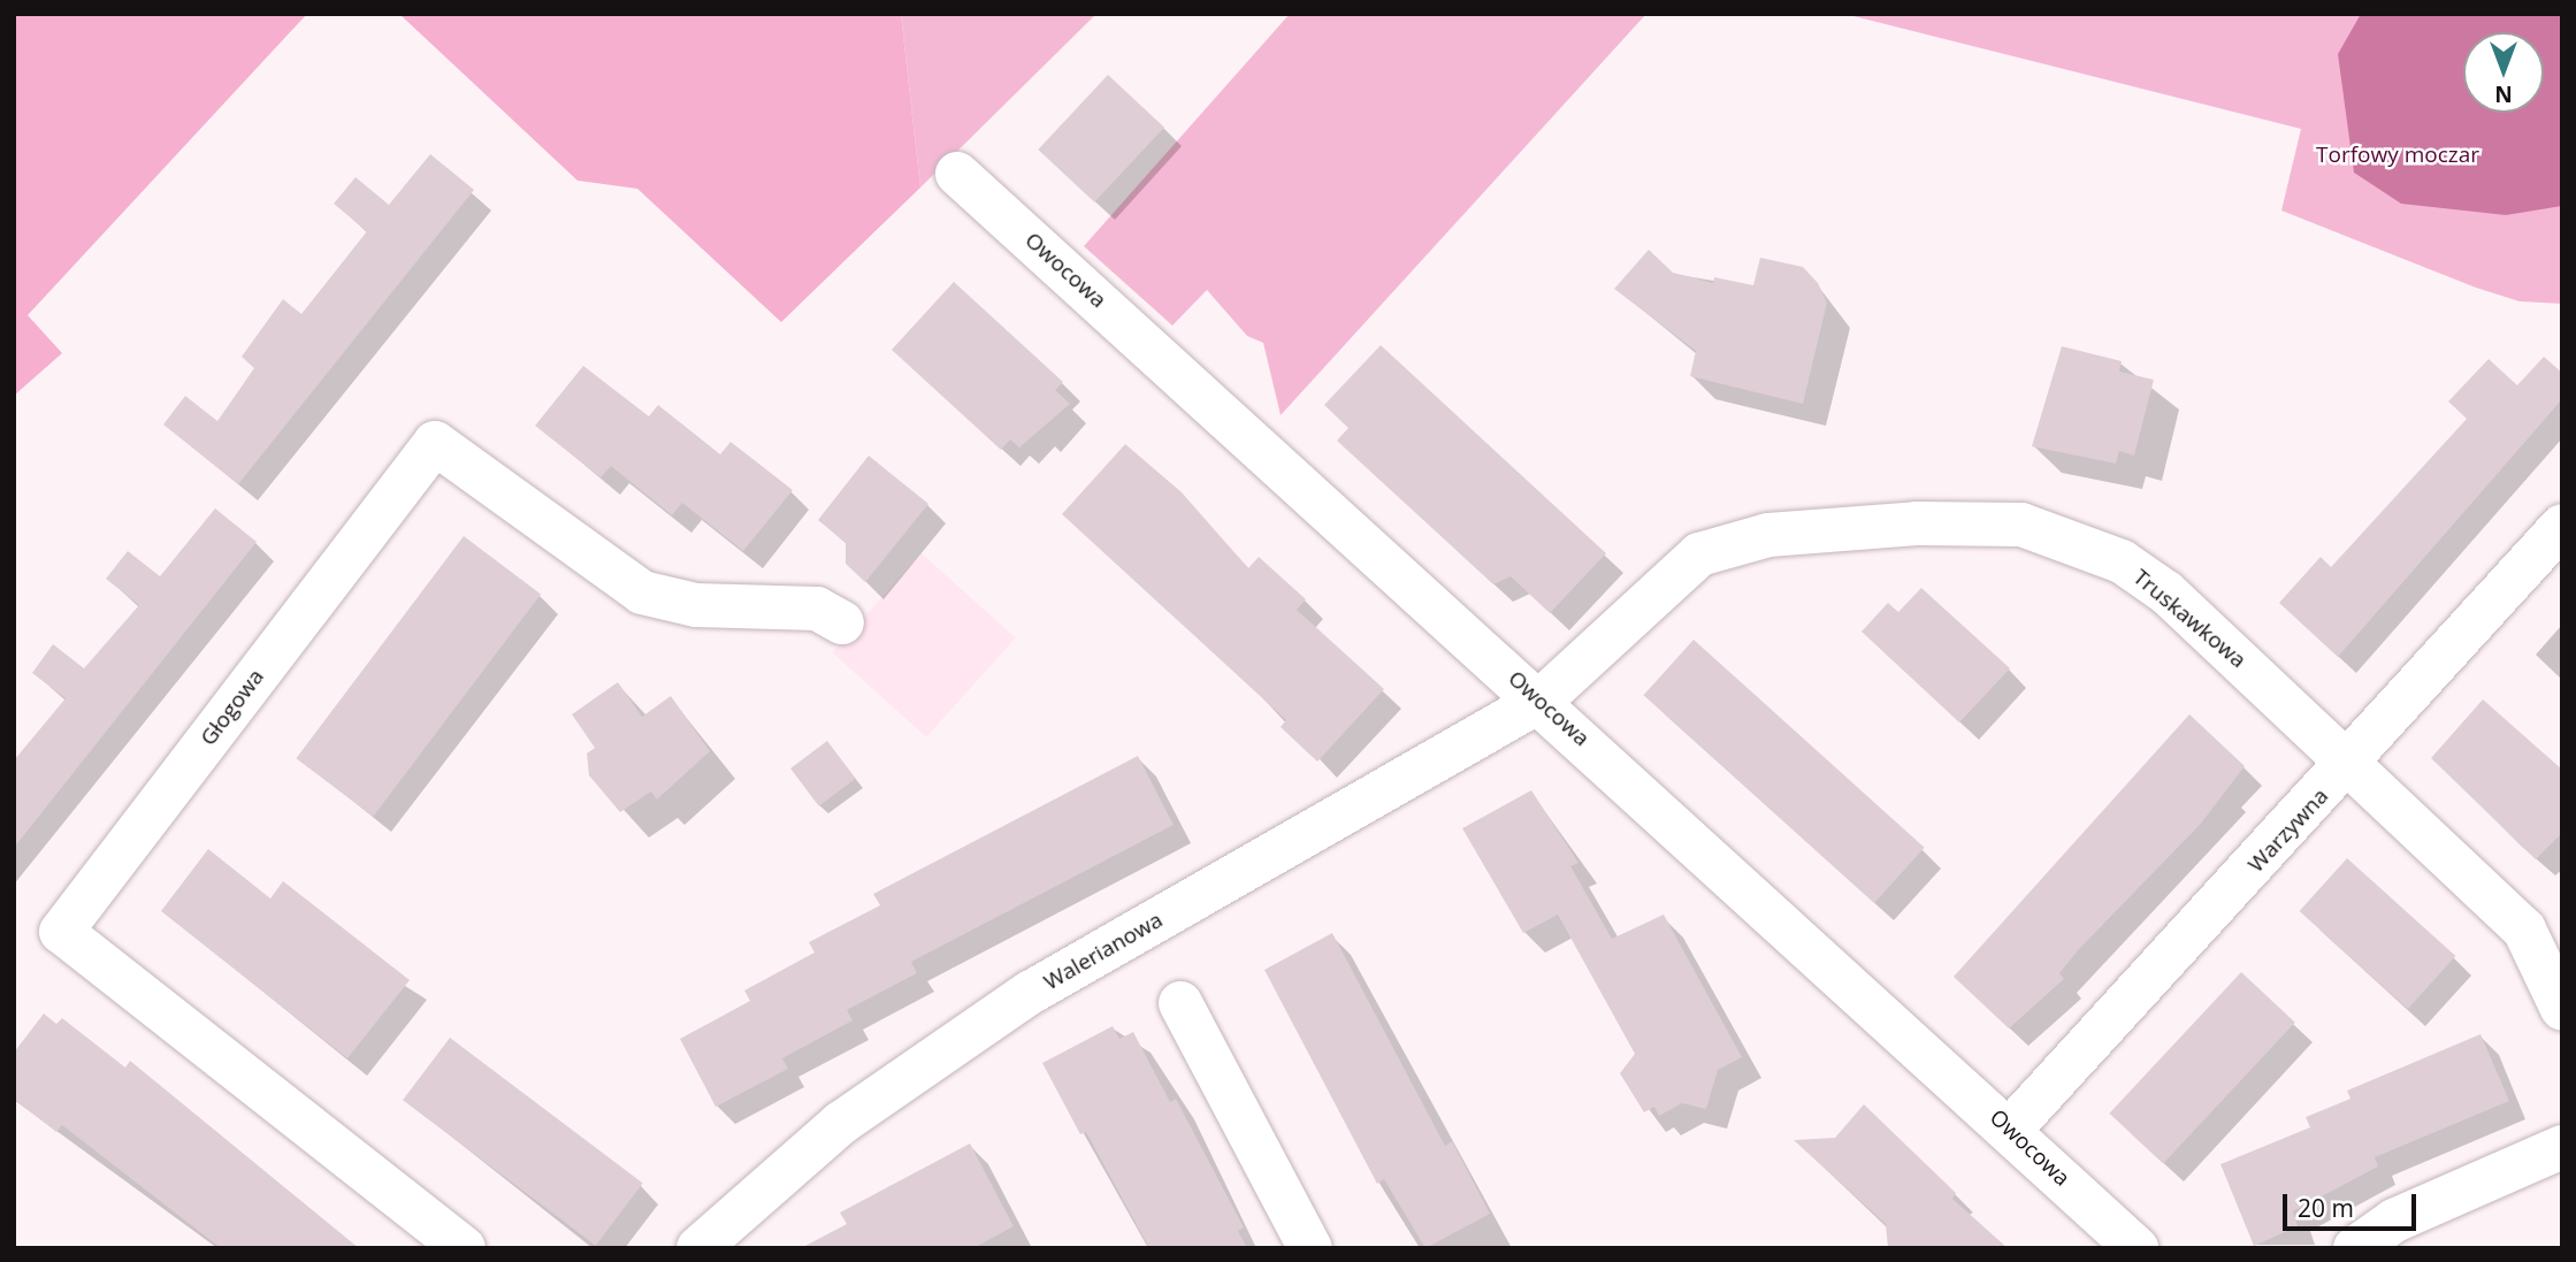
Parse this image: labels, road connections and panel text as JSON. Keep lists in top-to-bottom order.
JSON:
{
  "streets": {
    "street": [
      "Owocowa",
      "Truskawkowa",
      "Głogowa",
      "Warzywna",
      "Walerianowa"
    ]
  },
  "crossings": [
    ["Owocowa", "Truskawkowa"],
    ["Owocowa", "Warzywna"],
    ["Owocowa", "Walerianowa"],
    ["Truskawkowa", "Warzywna"],
    ["Truskawkowa", "Walerianowa"]
  ],
  "parks": ["Torfowy moczar"],
  "scale_bar": "20 m",
  "north": "bottom"
}
